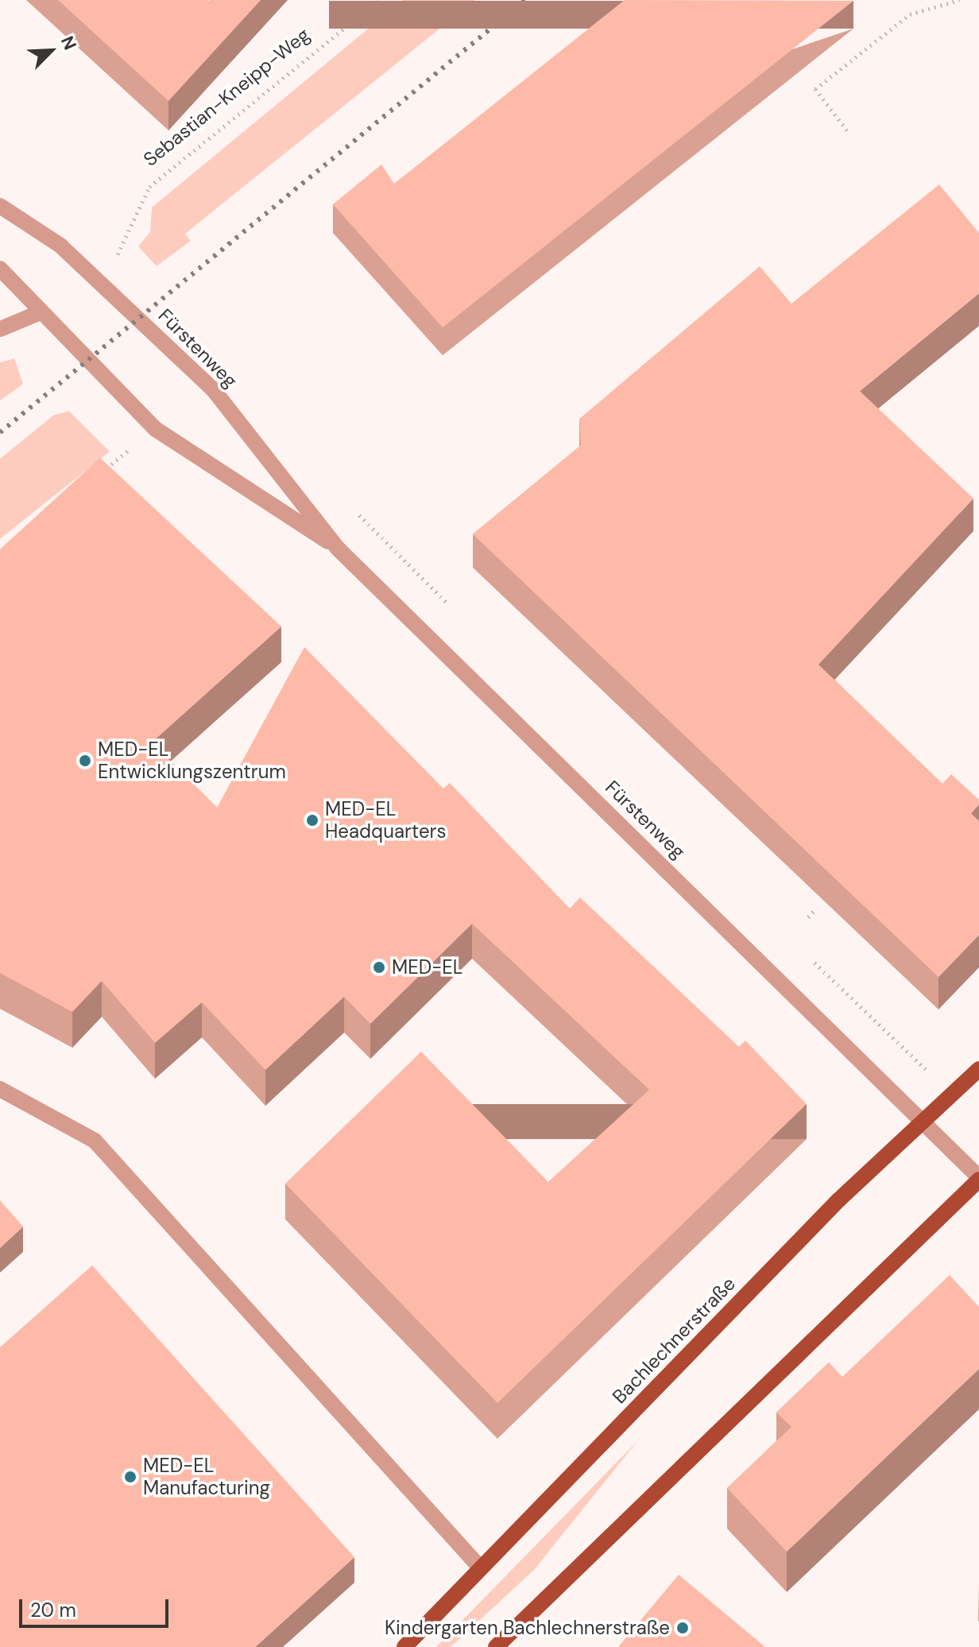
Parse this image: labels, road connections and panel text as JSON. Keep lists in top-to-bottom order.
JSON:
{
  "streets": {
    "main road": ["Bachlechnerstraße"],
    "street": ["Fürstenweg"],
    "path": ["Sebastian-Kneipp-Weg"]
  },
  "crossings": [
    ["Sebastian-Kneipp-Weg", "Fürstenweg"],
    ["Fürstenweg", "Bachlechnerstraße"]
  ],
  "places": [
    "MED-EL Entwicklungszentrum",
    "MED-EL Headquarters",
    "MED-EL",
    "MED-EL Manufacturing",
    "Kindergarten Bachlechnerstraße"
  ],
  "scale_bar": "20 m",
  "north": "top right"
}
